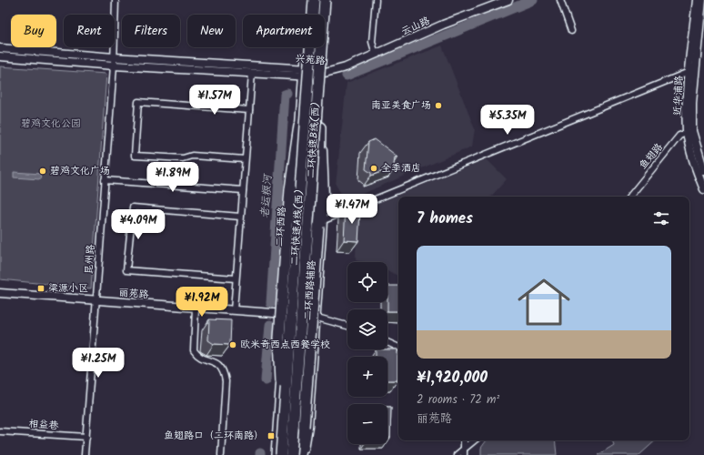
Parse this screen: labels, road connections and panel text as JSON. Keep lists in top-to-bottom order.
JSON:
{
  "streets": {
    "highway": ["二环快速B线(西)", "二环快速A线(西)"],
    "main road": ["二环西路"],
    "street": [
      "云山路",
      "兴苑路",
      "近华浦路",
      "鱼翅路",
      "昆州路",
      "二环西路辅路",
      "丽苑路",
      "相益巷"
    ]
  },
  "crossings": [
    ["云山路", "兴苑路"],
    ["兴苑路", "二环西路"],
    ["兴苑路", "昆州路"],
    ["近华浦路", "鱼翅路"],
    ["二环西路", "丽苑路"],
    ["昆州路", "丽苑路"],
    ["昆州路", "相益巷"],
    ["二环西路辅路", "丽苑路"]
  ],
  "water": ["老运粮河"],
  "parks": ["碧鸡文化公园"],
  "places": {
    "other": [
      "南亚美食广场",
      "全季酒店",
      "碧鸡文化广场",
      "欧米奇西点西餐学校"
    ],
    "transit": ["梁源小区", "鱼翅路口（二环南路）"]
  },
  "page": {
    "chip": [
      "Buy",
      "Rent",
      "Filters",
      "New",
      "Apartment"
    ],
    "price": [
      "¥1.57M",
      "¥5.35M",
      "¥1.89M",
      "¥1.47M",
      "¥4.09M",
      "¥1.92M",
      "¥1.25M"
    ],
    "heading": "7 homes",
    "list": [
      {
        "name": "¥1,920,000",
        "note": "2 rooms · 72 m² · 丽苑路"
      }
    ],
    "map_buttons": ["+", "−"]
  }
}
